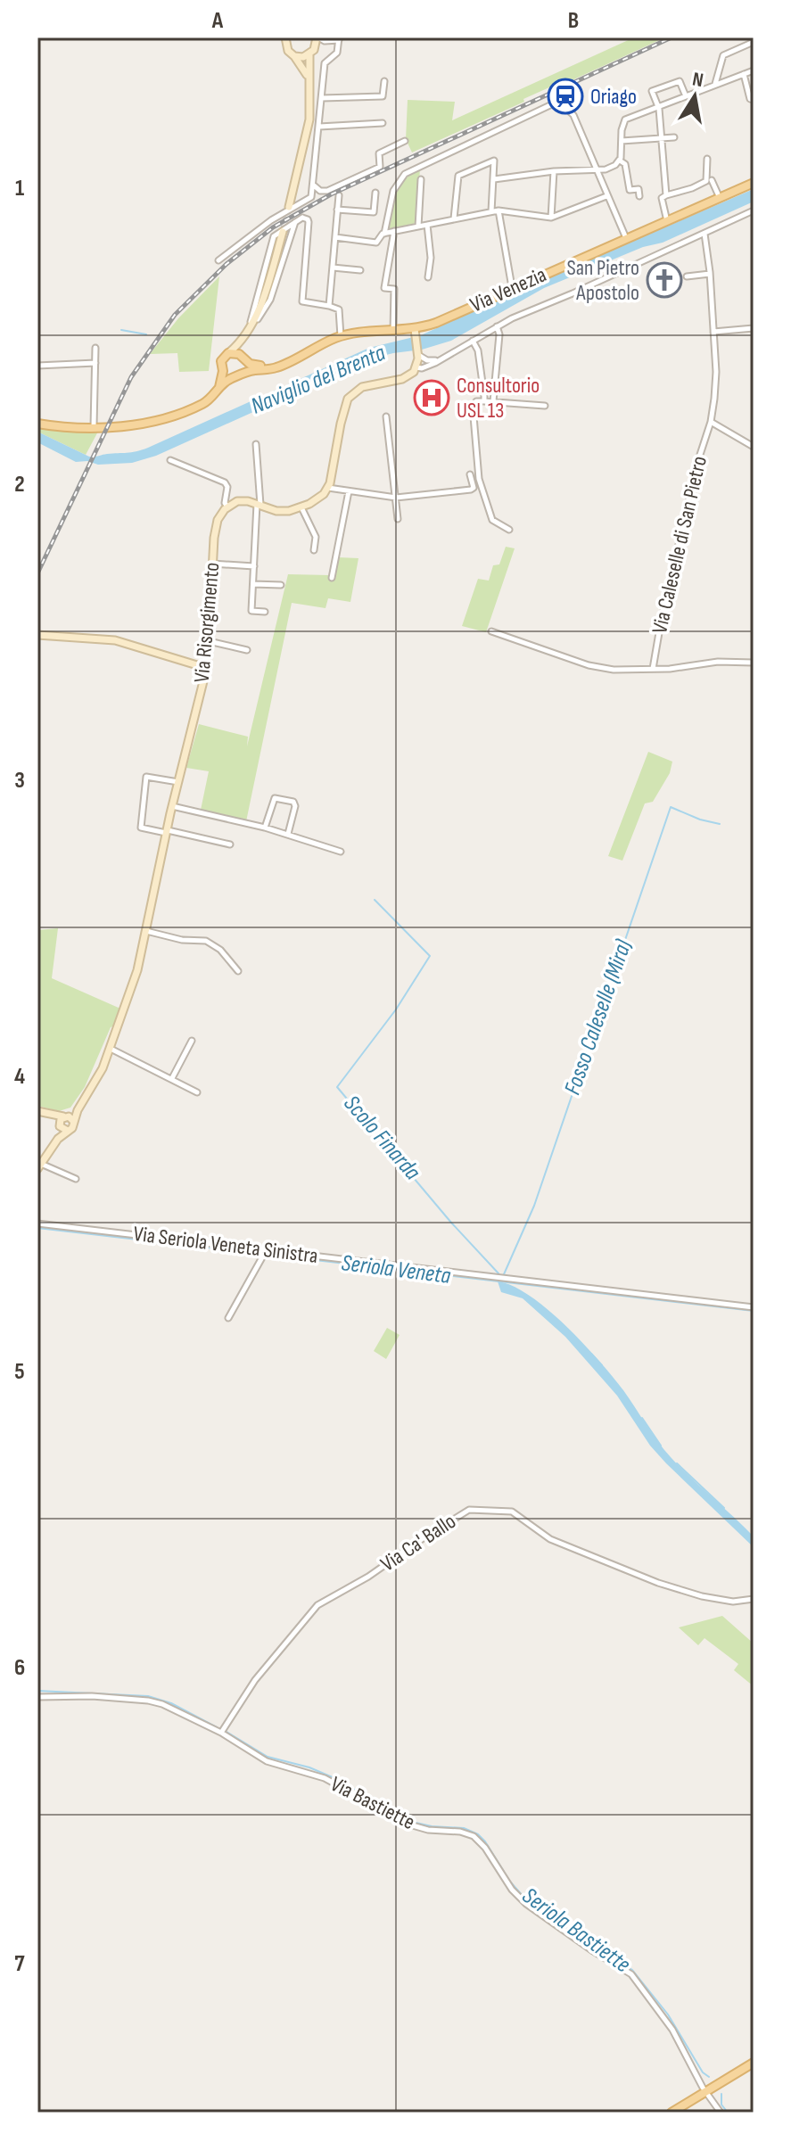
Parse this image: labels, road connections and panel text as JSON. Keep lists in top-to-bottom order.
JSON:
{
  "streets": {
    "main road": ["Via Venezia"],
    "street": [
      "Via Caleselle di San Pietro",
      "Via Risorgimento",
      "Via Seriola Veneta Sinistra",
      "Via Ca' Ballo",
      "Via Bastiette"
    ]
  },
  "crossings": [
    ["Via Ca' Ballo", "Via Bastiette"]
  ],
  "water": [
    "Naviglio del Brenta",
    "Fosso Caleselle (Mira)",
    "Scolo Finarda",
    "Seriola Veneta",
    "Seriola Bastiette"
  ],
  "places": {
    "station": ["Oriago"],
    "church": ["San Pietro Apostolo"],
    "hospital": ["Consultorio USL 13"]
  },
  "north": "top",
  "grid": {
    "columns": ["A", "B"],
    "rows": [
      "1",
      "2",
      "3",
      "4",
      "5",
      "6",
      "7"
    ]
  }
}
